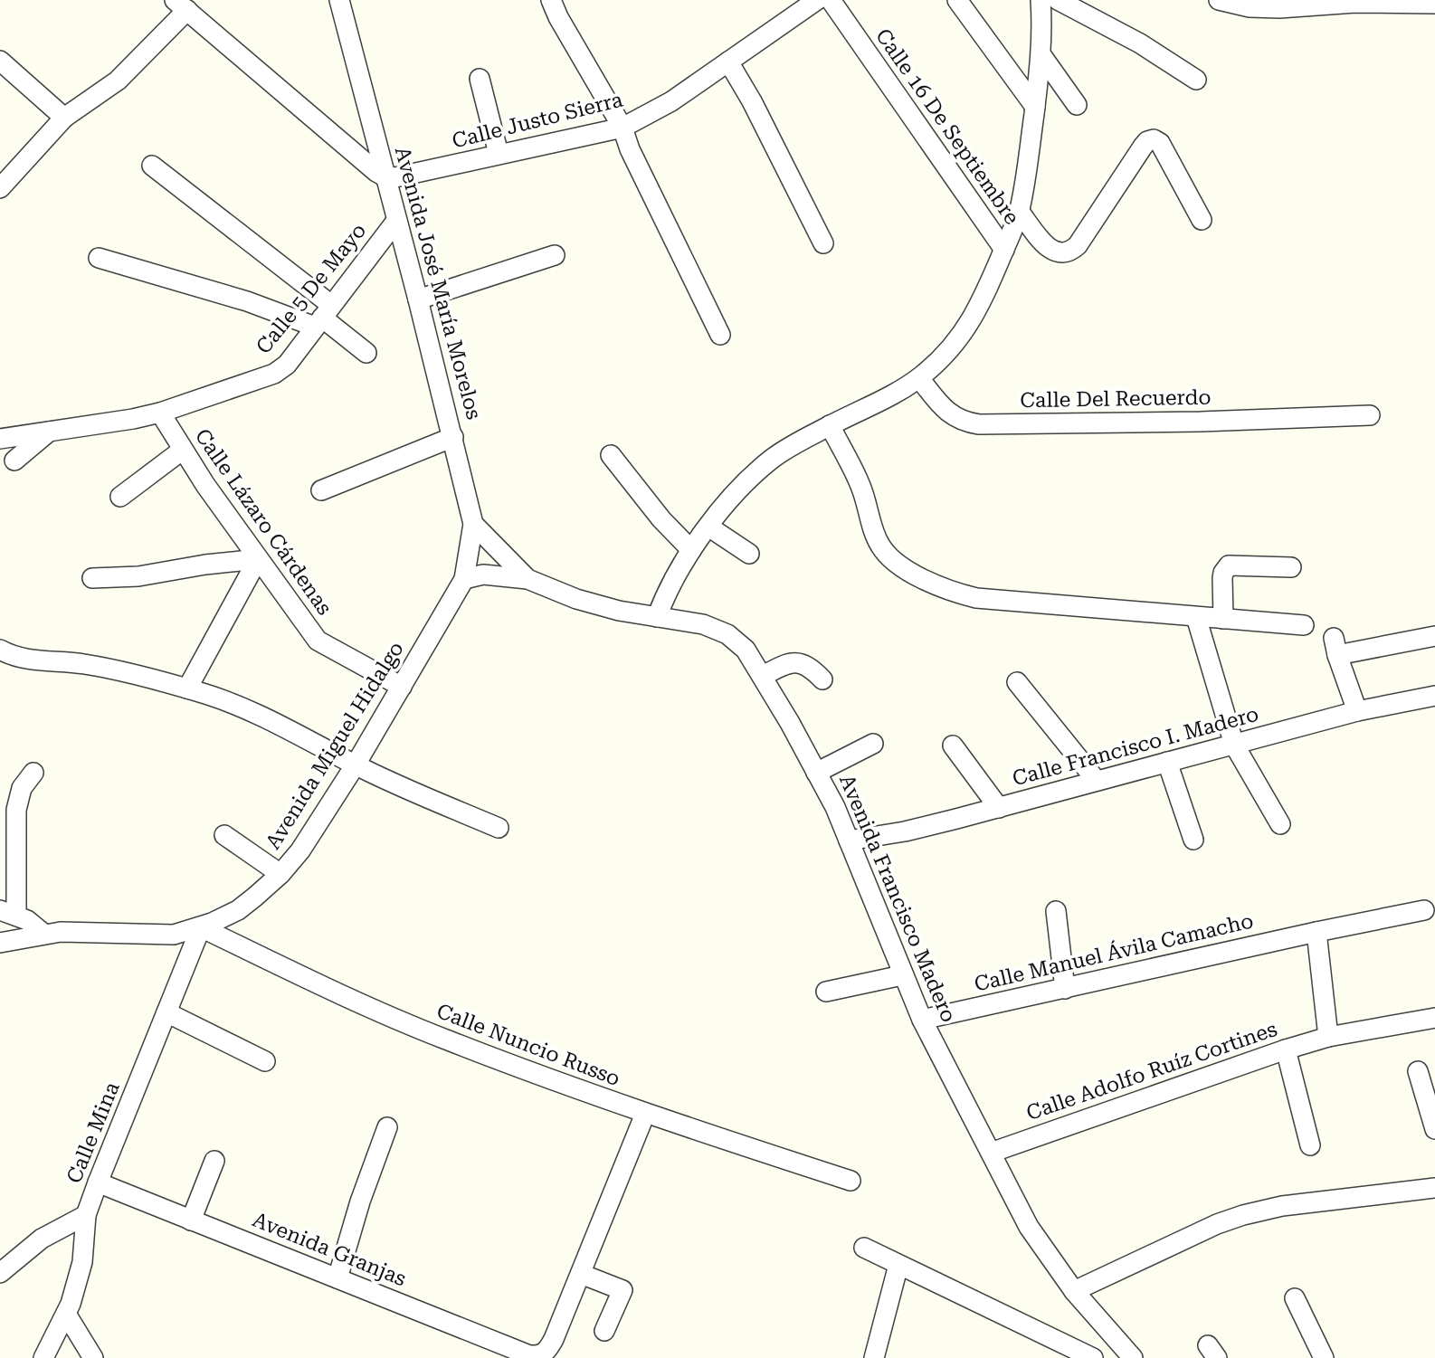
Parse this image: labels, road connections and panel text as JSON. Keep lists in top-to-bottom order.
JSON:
{
  "streets": {
    "street": [
      "Calle Justo Sierra",
      "Calle 16 De Septiembre",
      "Avenida José María Morelos",
      "Calle 5 De Mayo",
      "Calle Del Recuerdo",
      "Calle Lázaro Cárdenas",
      "Avenida Miguel Hidalgo",
      "Calle Francisco I. Madero",
      "Avenida Francisco Madero",
      "Calle Manuel Ávila Camacho",
      "Calle Nuncio Russo",
      "Calle Adolfo Ruíz Cortines",
      "Calle Mina",
      "Avenida Granjas"
    ]
  },
  "crossings": [
    ["Calle Justo Sierra", "Avenida José María Morelos"],
    ["Avenida José María Morelos", "Calle 5 De Mayo"],
    ["Avenida José María Morelos", "Avenida Miguel Hidalgo"],
    ["Avenida José María Morelos", "Avenida Francisco Madero"],
    ["Calle 5 De Mayo", "Calle Lázaro Cárdenas"],
    ["Calle Lázaro Cárdenas", "Avenida Miguel Hidalgo"],
    ["Avenida Miguel Hidalgo", "Avenida Francisco Madero"],
    ["Avenida Miguel Hidalgo", "Calle Nuncio Russo"],
    ["Avenida Miguel Hidalgo", "Calle Mina"],
    ["Calle Francisco I. Madero", "Avenida Francisco Madero"],
    ["Avenida Francisco Madero", "Calle Manuel Ávila Camacho"],
    ["Avenida Francisco Madero", "Calle Adolfo Ruíz Cortines"],
    ["Calle Nuncio Russo", "Calle Mina"],
    ["Calle Mina", "Avenida Granjas"]
  ]
}
